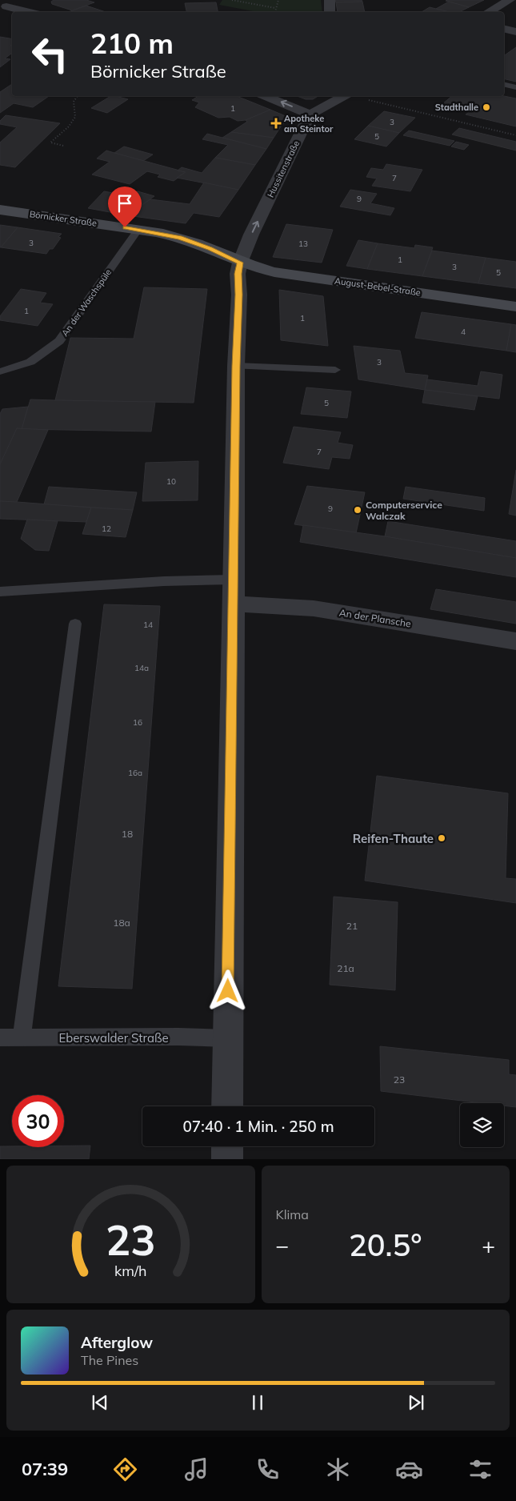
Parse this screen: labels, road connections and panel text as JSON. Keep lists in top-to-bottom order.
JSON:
{
  "streets": {
    "main road": ["Börnicker Straße", "August-Bebel-Straße"],
    "street": ["Hussitenstraße", "An der Plansche"],
    "lane": ["An der Waschspüle", "Eberswalder Straße"]
  },
  "crossings": [
    ["Hussitenstraße", "Börnicker Straße"],
    ["Hussitenstraße", "August-Bebel-Straße"],
    ["Börnicker Straße", "August-Bebel-Straße"],
    ["Börnicker Straße", "An der Waschspüle"]
  ],
  "one_way": ["Hussitenstraße"],
  "places": {
    "other": ["Stadthalle", "Computerservice Walczak", "Reifen-Thaute"],
    "health": ["Apotheke am Steintor"]
  },
  "house_numbers": [
    "1",
    "3",
    "5",
    "7",
    "9",
    "3",
    "13",
    "1",
    "3",
    "5",
    "1",
    "1",
    "4",
    "3",
    "5",
    "7",
    "10",
    "9",
    "12",
    "14",
    "14a",
    "16",
    "16a",
    "18",
    "18a",
    "21",
    "21a",
    "23"
  ],
  "page": {
    "turn": ["210 m", "Börnicker Straße"],
    "limit": "30",
    "trip": "07:40 · 1 Min. · 250 m",
    "tile": "Klima",
    "heat": ["−", "20.5°", "+"],
    "song": ["Afterglow", "The Pines"],
    "tabs": "07:39",
    "gauge": ["23", "km/h"]
  }
}
